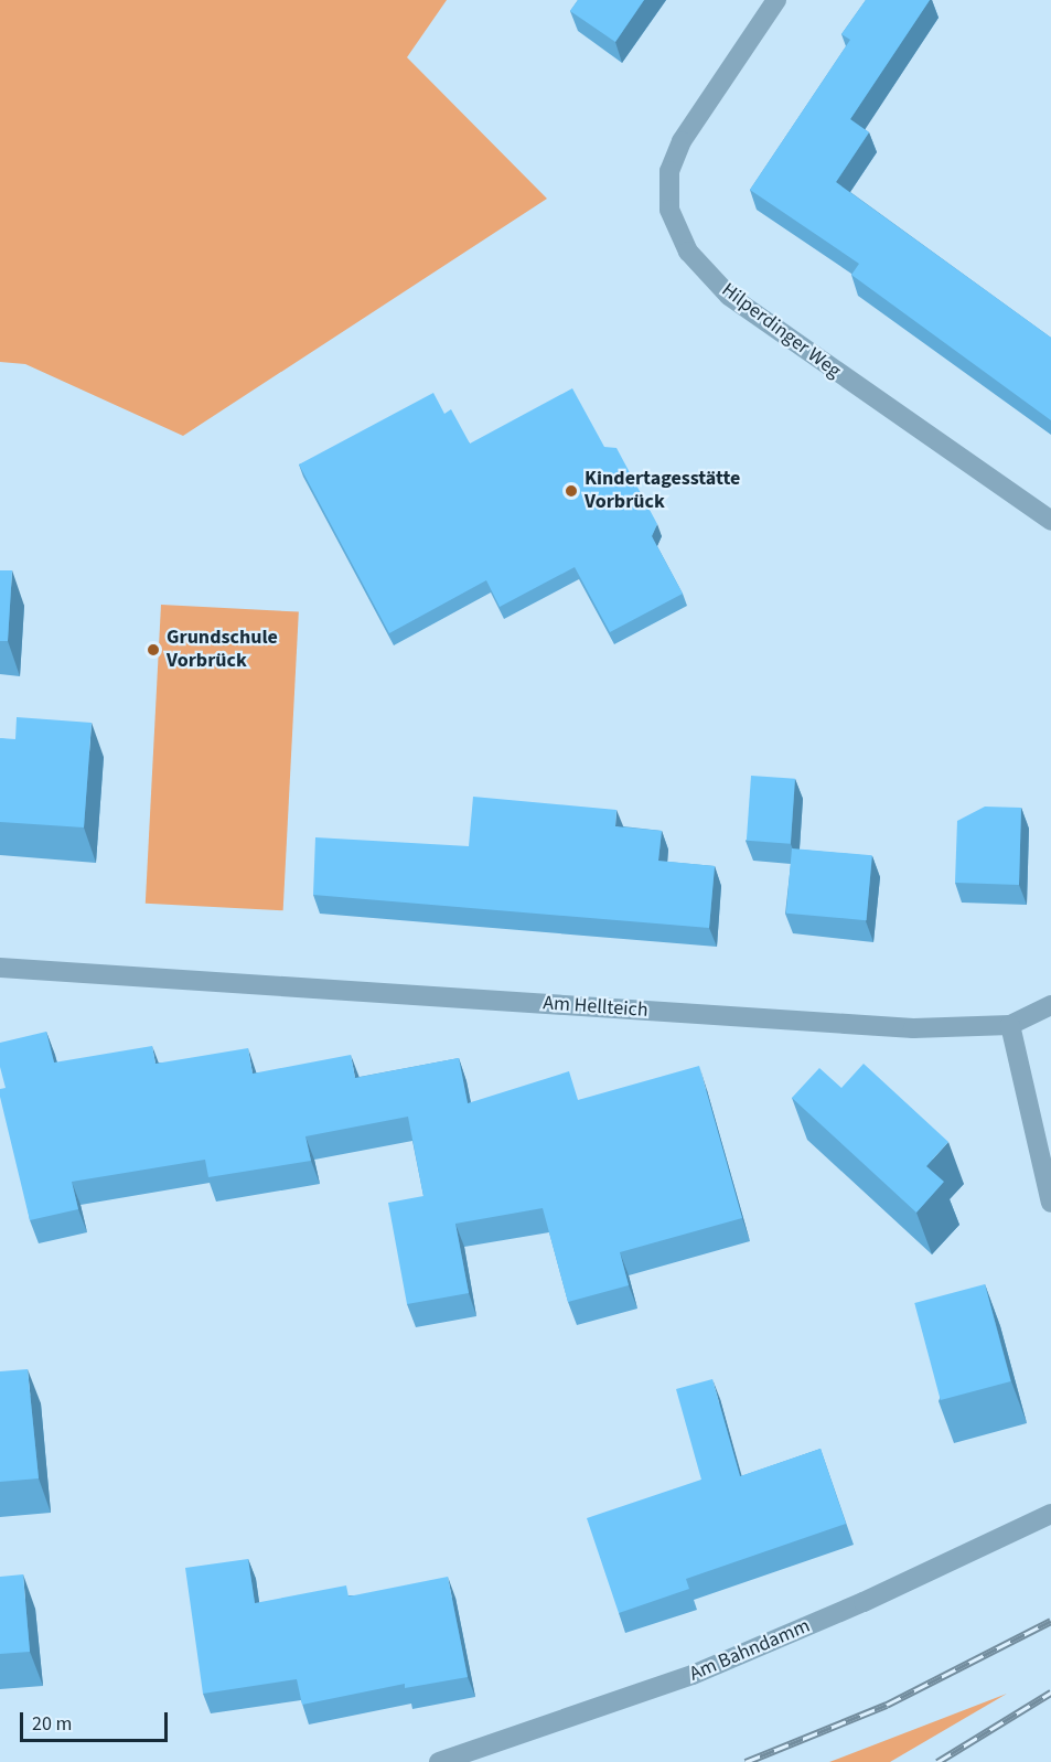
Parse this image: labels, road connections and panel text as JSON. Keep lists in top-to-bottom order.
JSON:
{
  "streets": {
    "street": ["Hilperdinger Weg", "Am Hellteich", "Am Bahndamm"]
  },
  "places": ["Kindertagesstätte Vorbrück", "Grundschule Vorbrück"],
  "scale_bar": "20 m"
}
